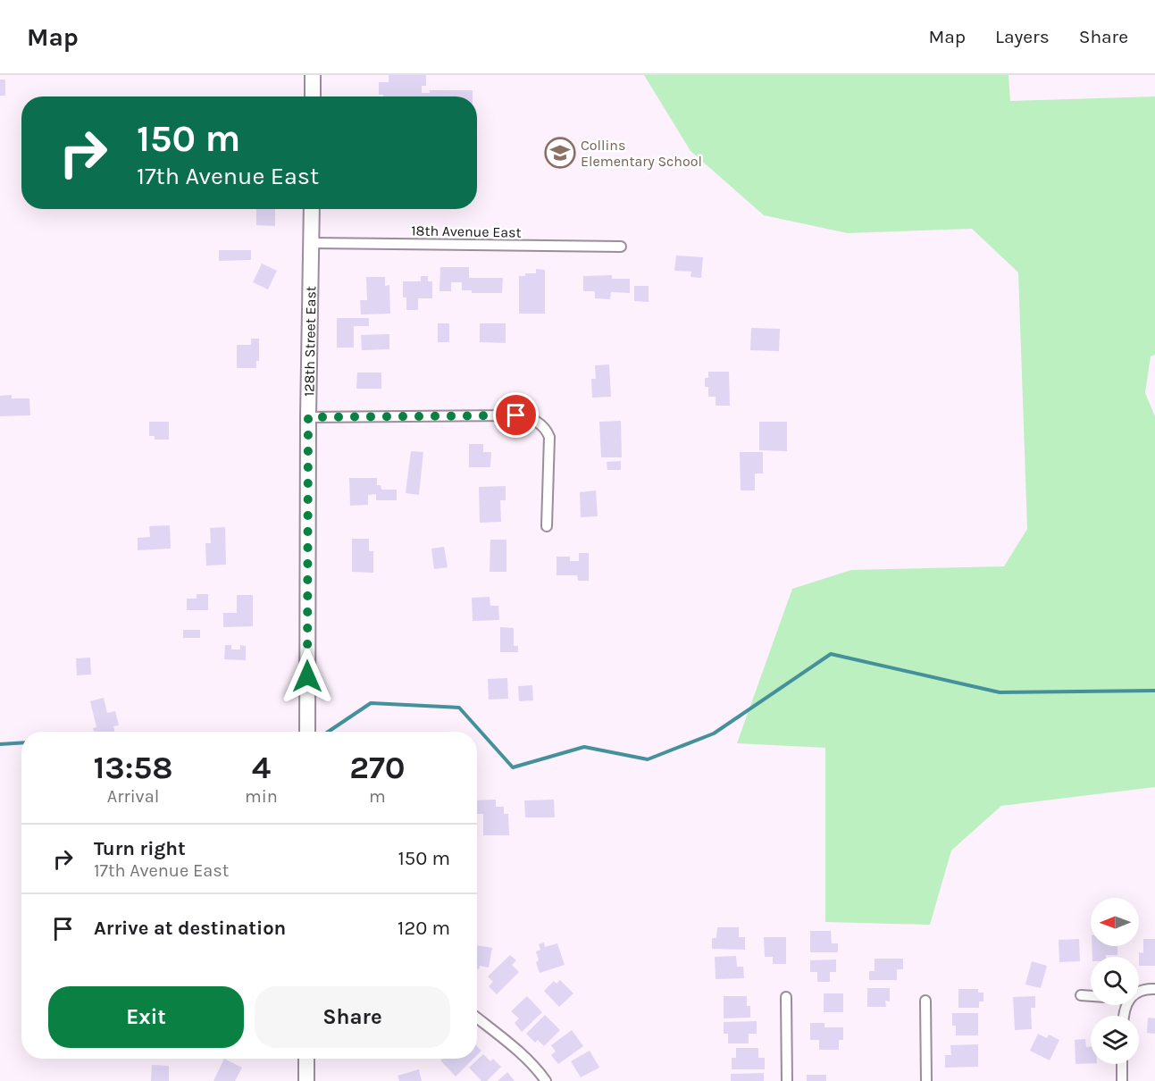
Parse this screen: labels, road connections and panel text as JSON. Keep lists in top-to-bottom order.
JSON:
{
  "streets": {
    "street": ["18th Avenue East", "128th Street East"]
  },
  "crossings": [
    ["18th Avenue East", "128th Street East"]
  ],
  "places": {
    "school or university": ["Collins Elementary School"]
  },
  "north": "left",
  "page": {
    "header": "Map",
    "nav": ["Map", "Layers", "Share"],
    "turn": ["150 m", "17th Avenue East"],
    "eta": [
      "13:58",
      "Arrival",
      "4",
      "min",
      "270",
      "m"
    ],
    "list": [
      {
        "name": "Turn right",
        "note": "17th Avenue East",
        "value": "150 m"
      },
      {
        "name": "Arrive at destination",
        "value": "120 m"
      }
    ],
    "buttons": ["Exit", "Share"]
  }
}
